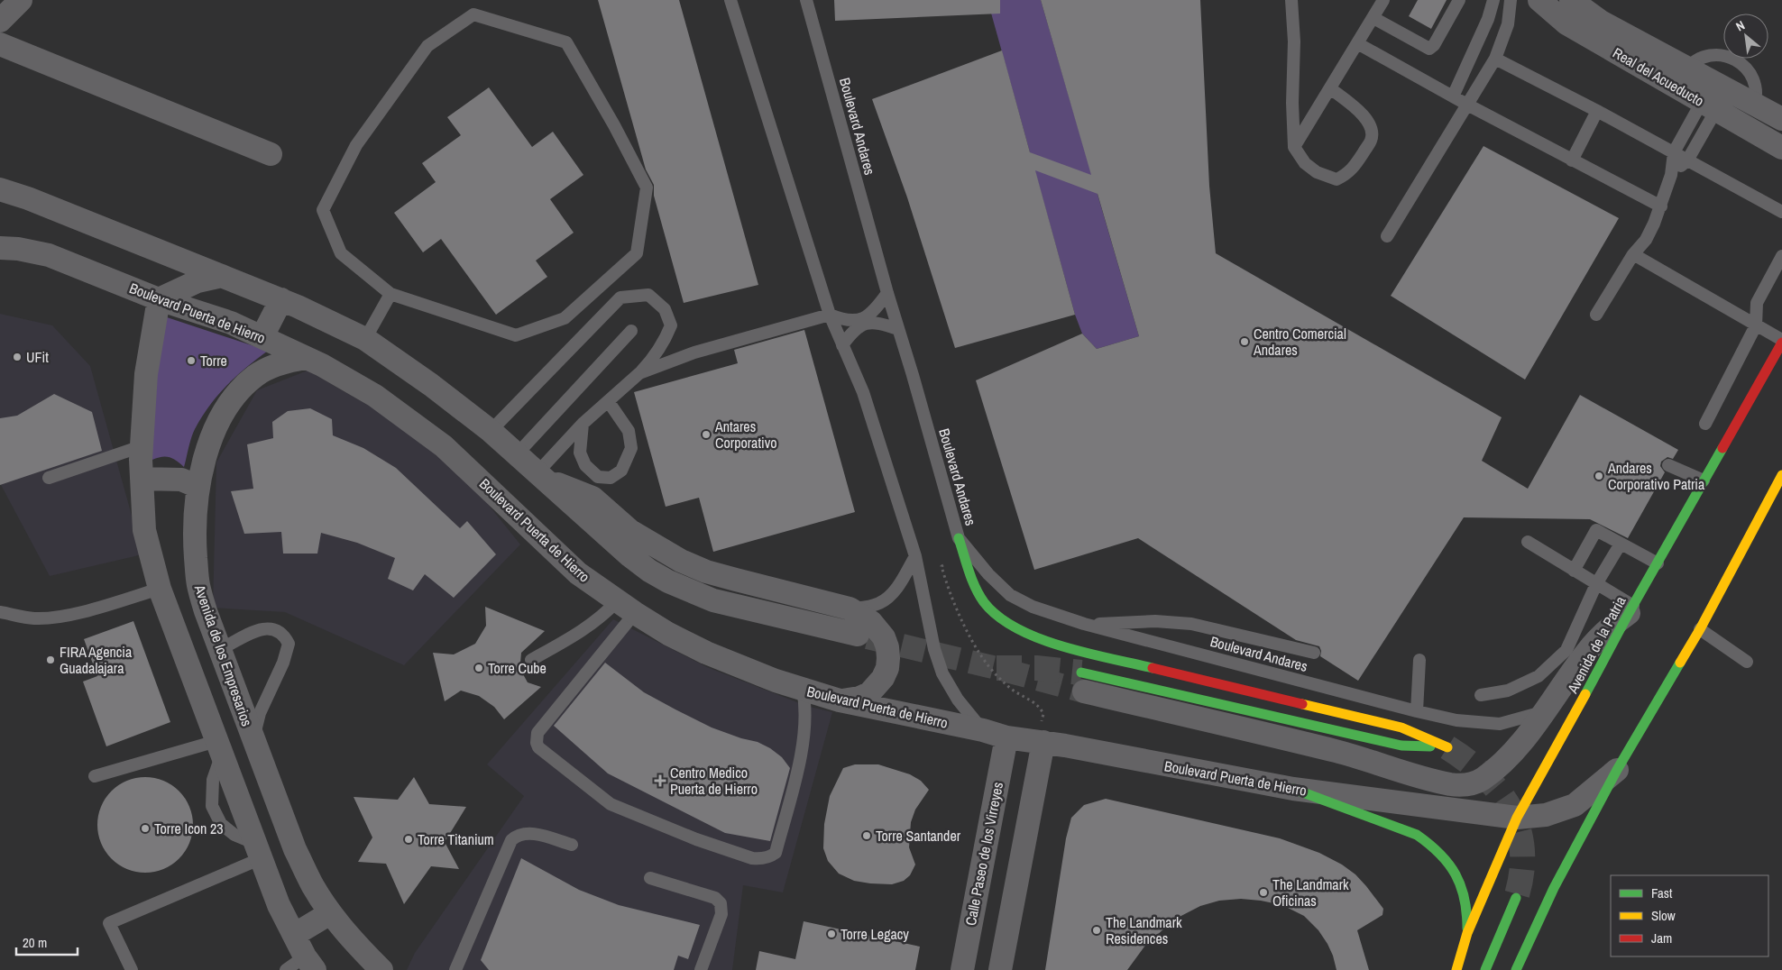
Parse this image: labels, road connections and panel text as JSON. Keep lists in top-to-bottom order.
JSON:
{
  "streets": {
    "main road": ["Avenida de la Patria"],
    "street": [
      "Real del Acueducto",
      "Boulevard Puerta de Hierro",
      "Avenida de los Empresarios",
      "Calle Paseo de los Virreyes"
    ],
    "lane": ["Boulevard Andares"]
  },
  "crossings": [
    ["Boulevard Puerta de Hierro", "Avenida de la Patria"],
    ["Boulevard Puerta de Hierro", "Avenida de los Empresarios"],
    ["Boulevard Puerta de Hierro", "Calle Paseo de los Virreyes"]
  ],
  "places": {
    "other": [
      "Centro Comercial Andares",
      "UFit",
      "Torre",
      "Antares Corporativo",
      "Andares Corporativo Patria",
      "FIRA Agencia Guadalajara",
      "Torre Cube",
      "Torre Icon 23",
      "Torre Santander",
      "Torre Titanium",
      "The Landmark Oficinas",
      "The Landmark Residences",
      "Torre Legacy"
    ],
    "health": ["Centro Medico Puerta de Hierro"]
  },
  "legend": ["Fast", "Slow", "Jam"],
  "scale_bar": "20 m",
  "north": "top left"
}
